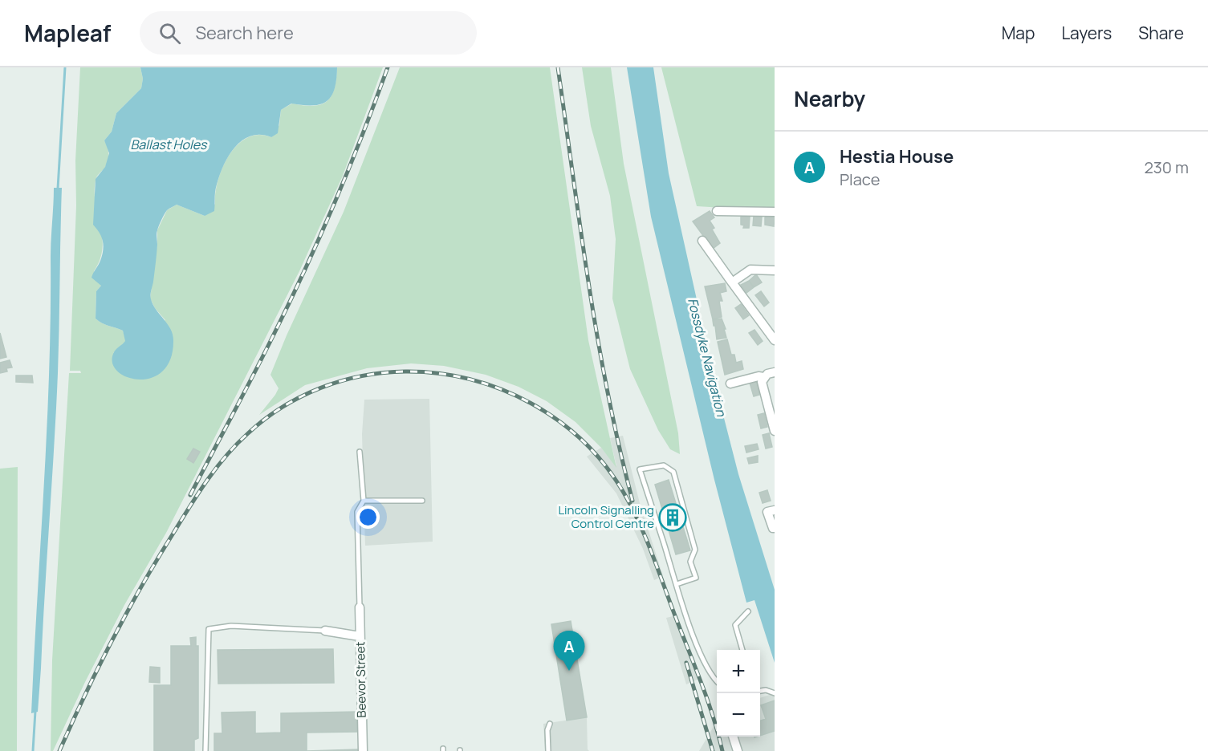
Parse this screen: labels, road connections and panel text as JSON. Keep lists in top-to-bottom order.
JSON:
{
  "streets": {
    "street": ["Beevor Street"]
  },
  "water": ["Ballast Holes", "Fossdyke Navigation"],
  "places": {
    "building": ["Lincoln Signalling Control Centre"]
  },
  "page": {
    "header": "Mapleaf",
    "search": "Search here",
    "nav": ["Map", "Layers", "Share"],
    "heading": "Nearby",
    "list": [
      {
        "mark": "A",
        "name": "Hestia House",
        "note": "Place",
        "value": "230 m"
      }
    ],
    "pins": "A",
    "map_buttons": ["+", "−"]
  }
}
